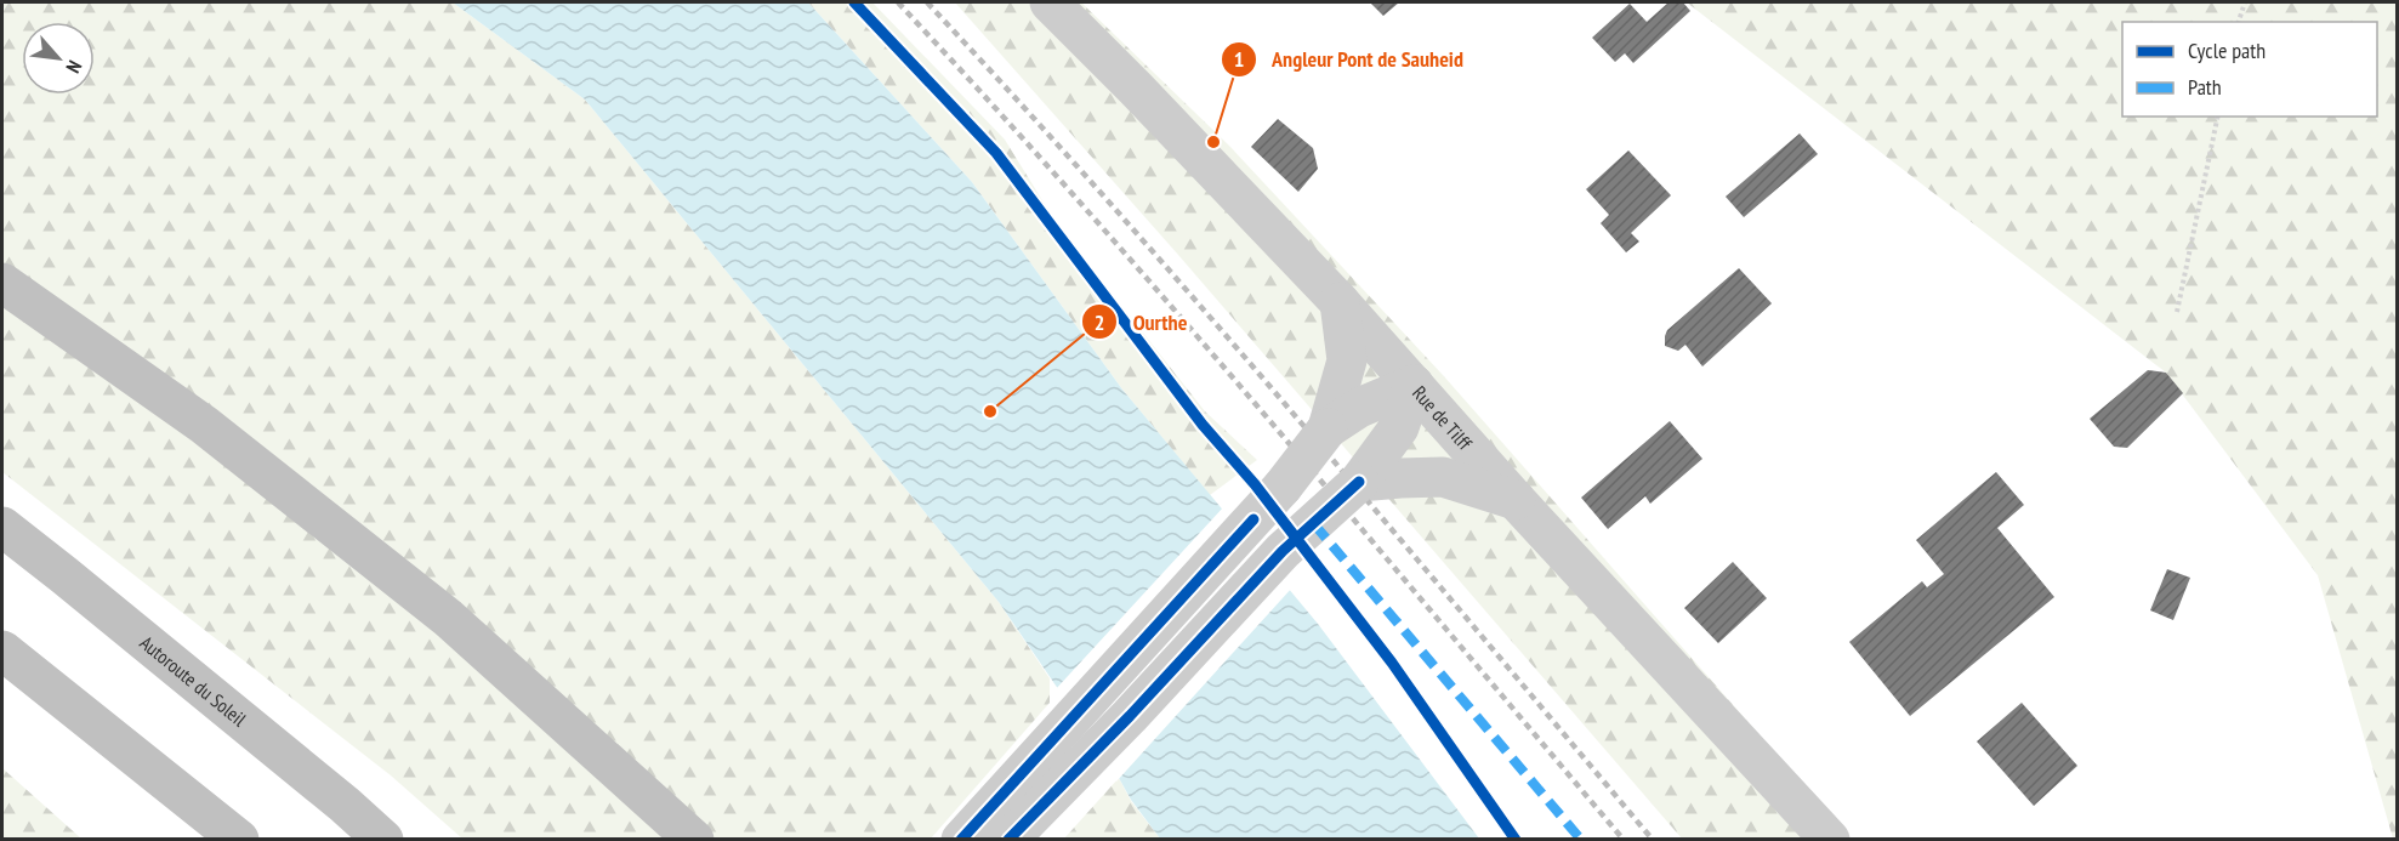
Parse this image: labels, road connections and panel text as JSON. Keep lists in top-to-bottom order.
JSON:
{
  "streets": {
    "highway": ["Autoroute du Soleil"],
    "main road": ["Rue de Tilff"]
  },
  "places": ["Angleur Pont de Sauheid", "Ourthe"],
  "legend": ["Cycle path", "Path"],
  "north": "bottom right"
}
